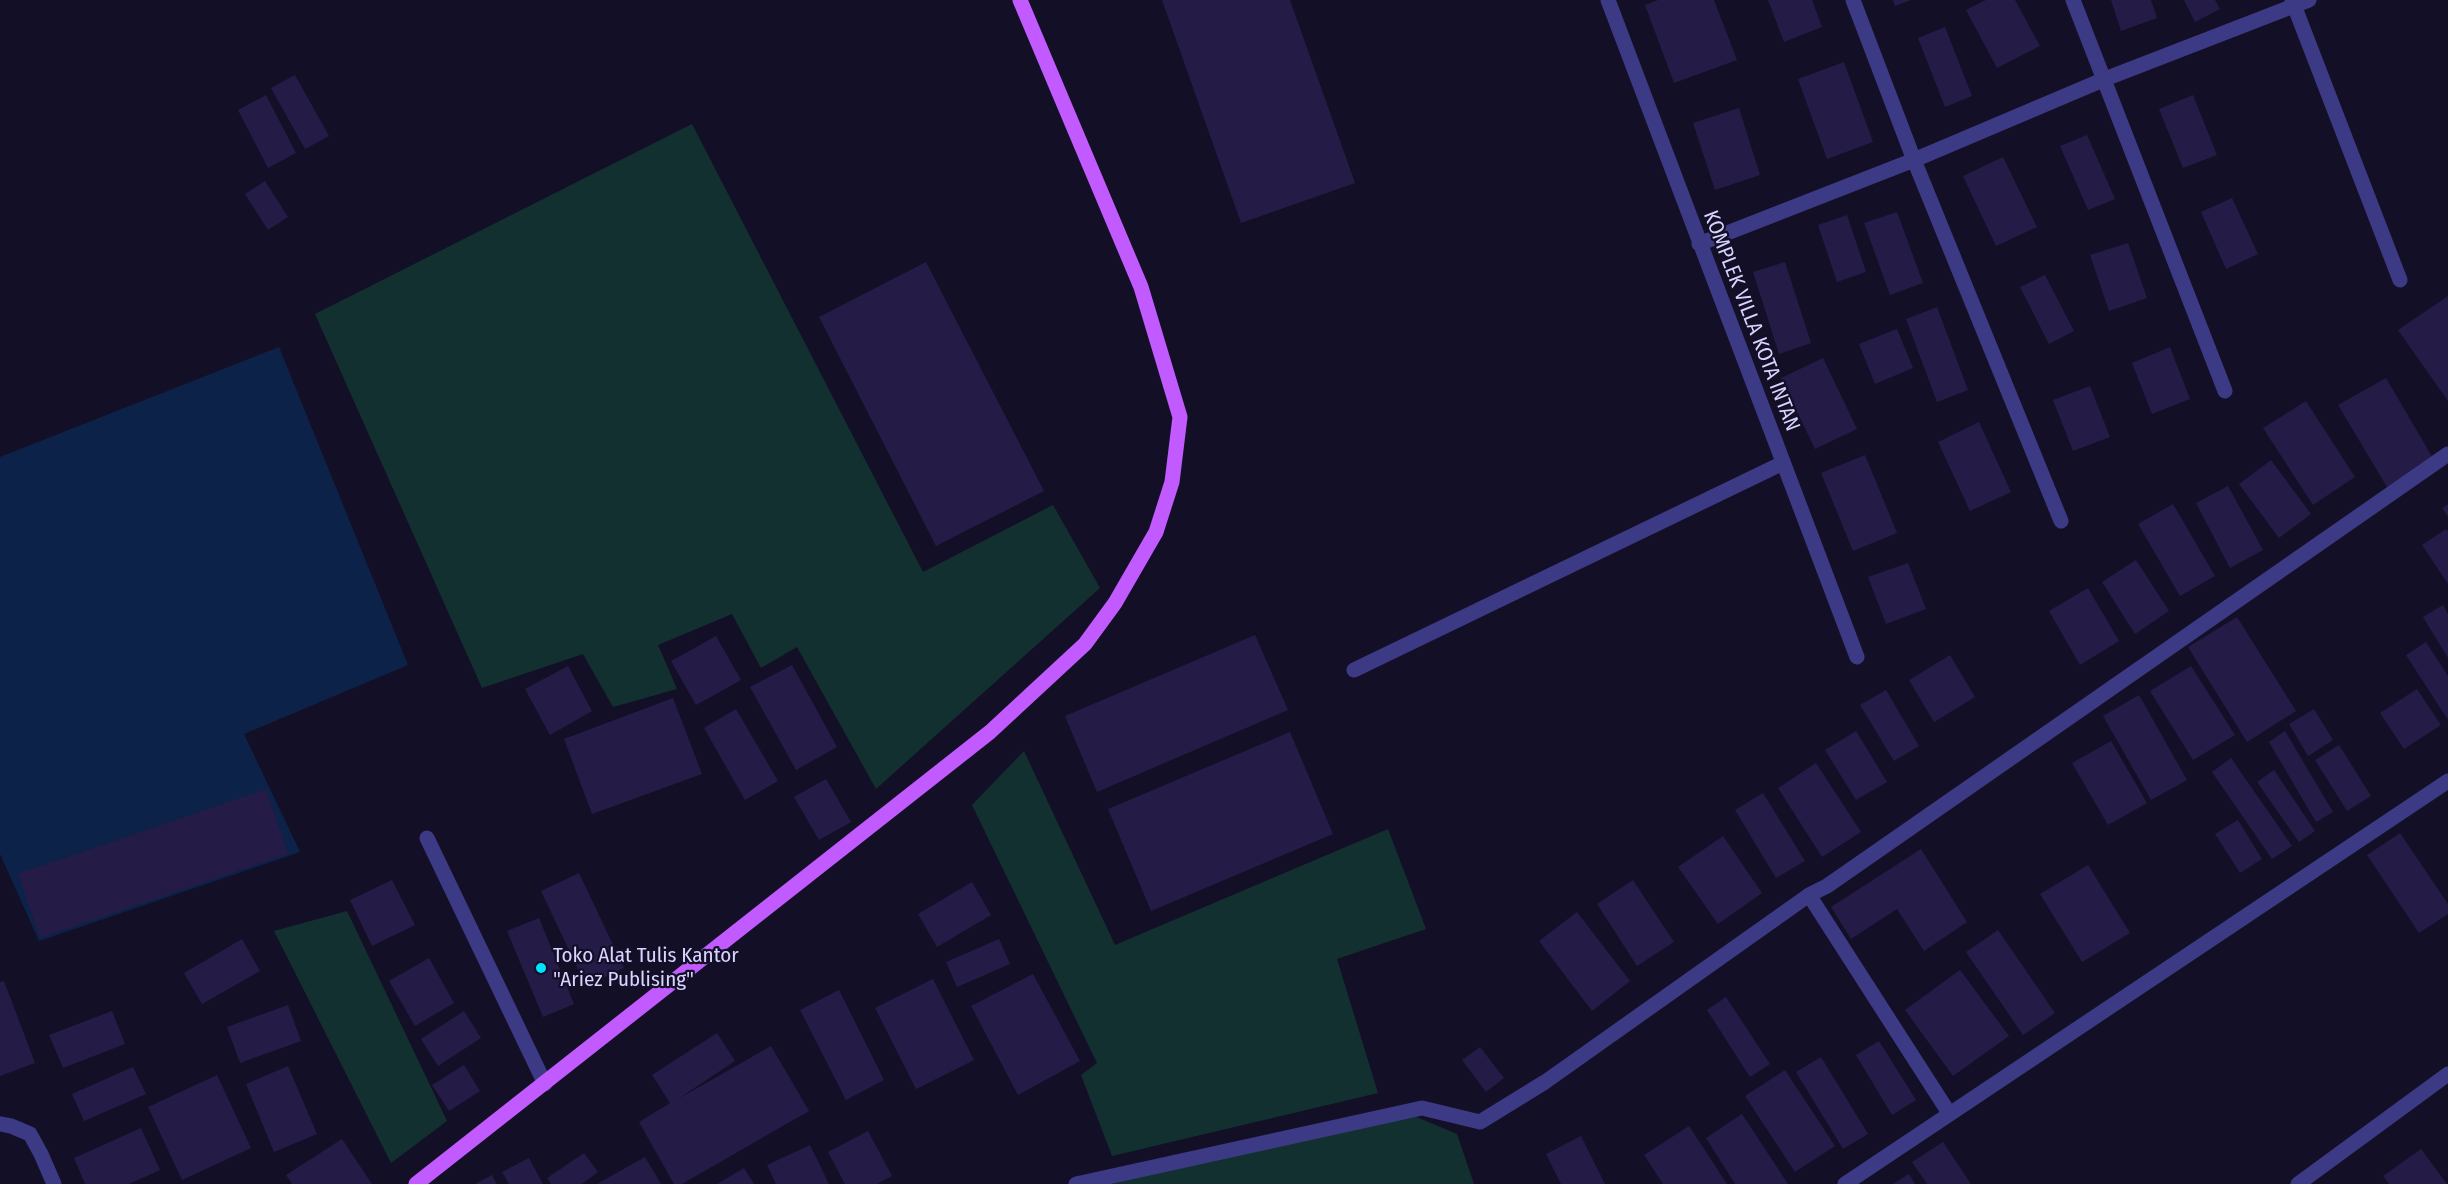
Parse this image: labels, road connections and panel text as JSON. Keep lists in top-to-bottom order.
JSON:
{
  "streets": {
    "street": ["KOMPLEK VILLA KOTA INTAN"]
  },
  "places": ["Toko Alat Tulis Kantor \"Ariez Publising\""]
}
